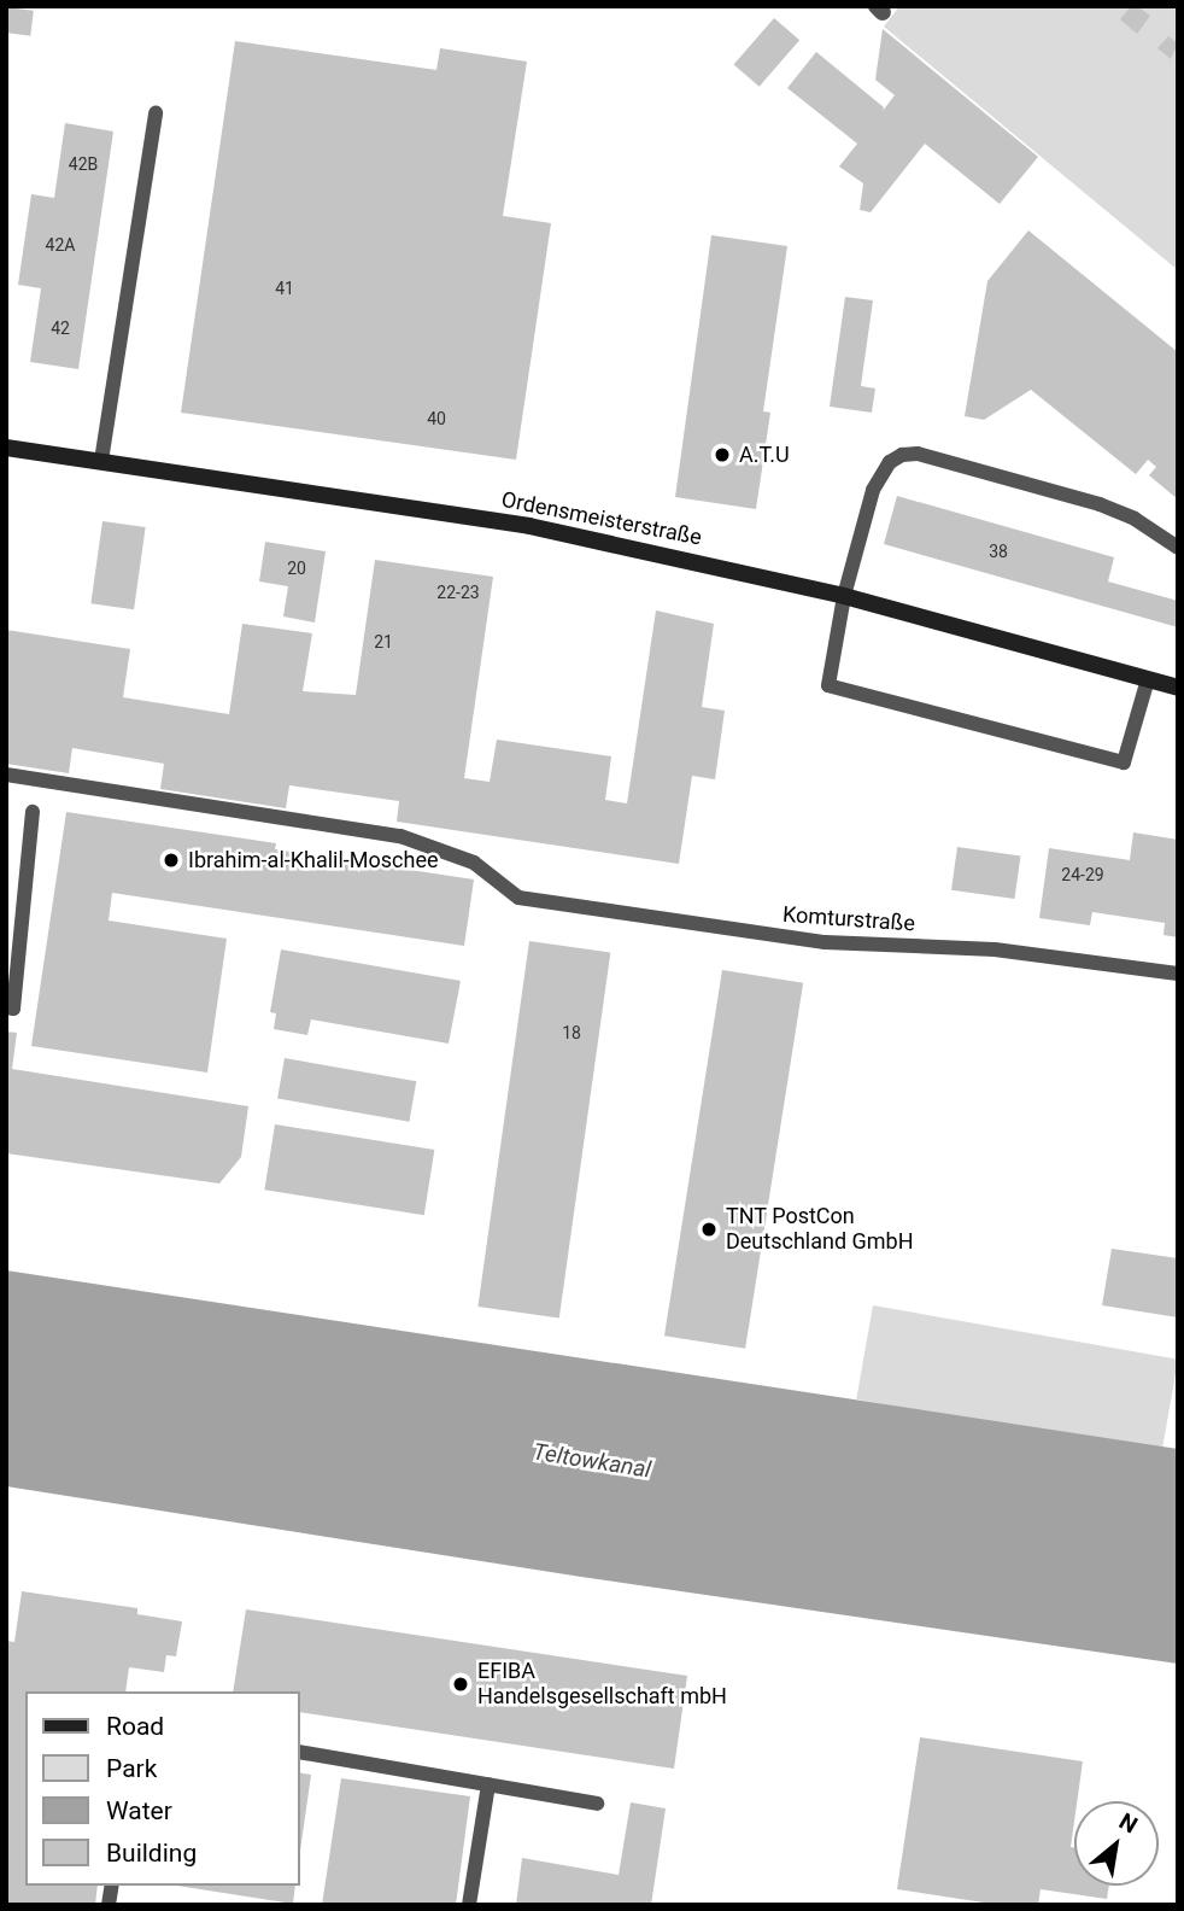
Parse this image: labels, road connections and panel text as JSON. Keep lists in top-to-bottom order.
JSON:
{
  "streets": {
    "street": ["Ordensmeisterstraße"],
    "lane": ["Komturstraße"]
  },
  "water": ["Teltowkanal"],
  "places": [
    "A.T.U",
    "Ibrahim-al-Khalil-Moschee",
    "TNT PostCon Deutschland GmbH",
    "EFIBA Handelsgesellschaft mbH"
  ],
  "house_numbers": [
    "42B",
    "42A",
    "41",
    "42",
    "40",
    "38",
    "20",
    "22-23",
    "21",
    "24-29",
    "18"
  ],
  "legend": [
    "Road",
    "Park",
    "Water",
    "Building"
  ],
  "north": "top right"
}
